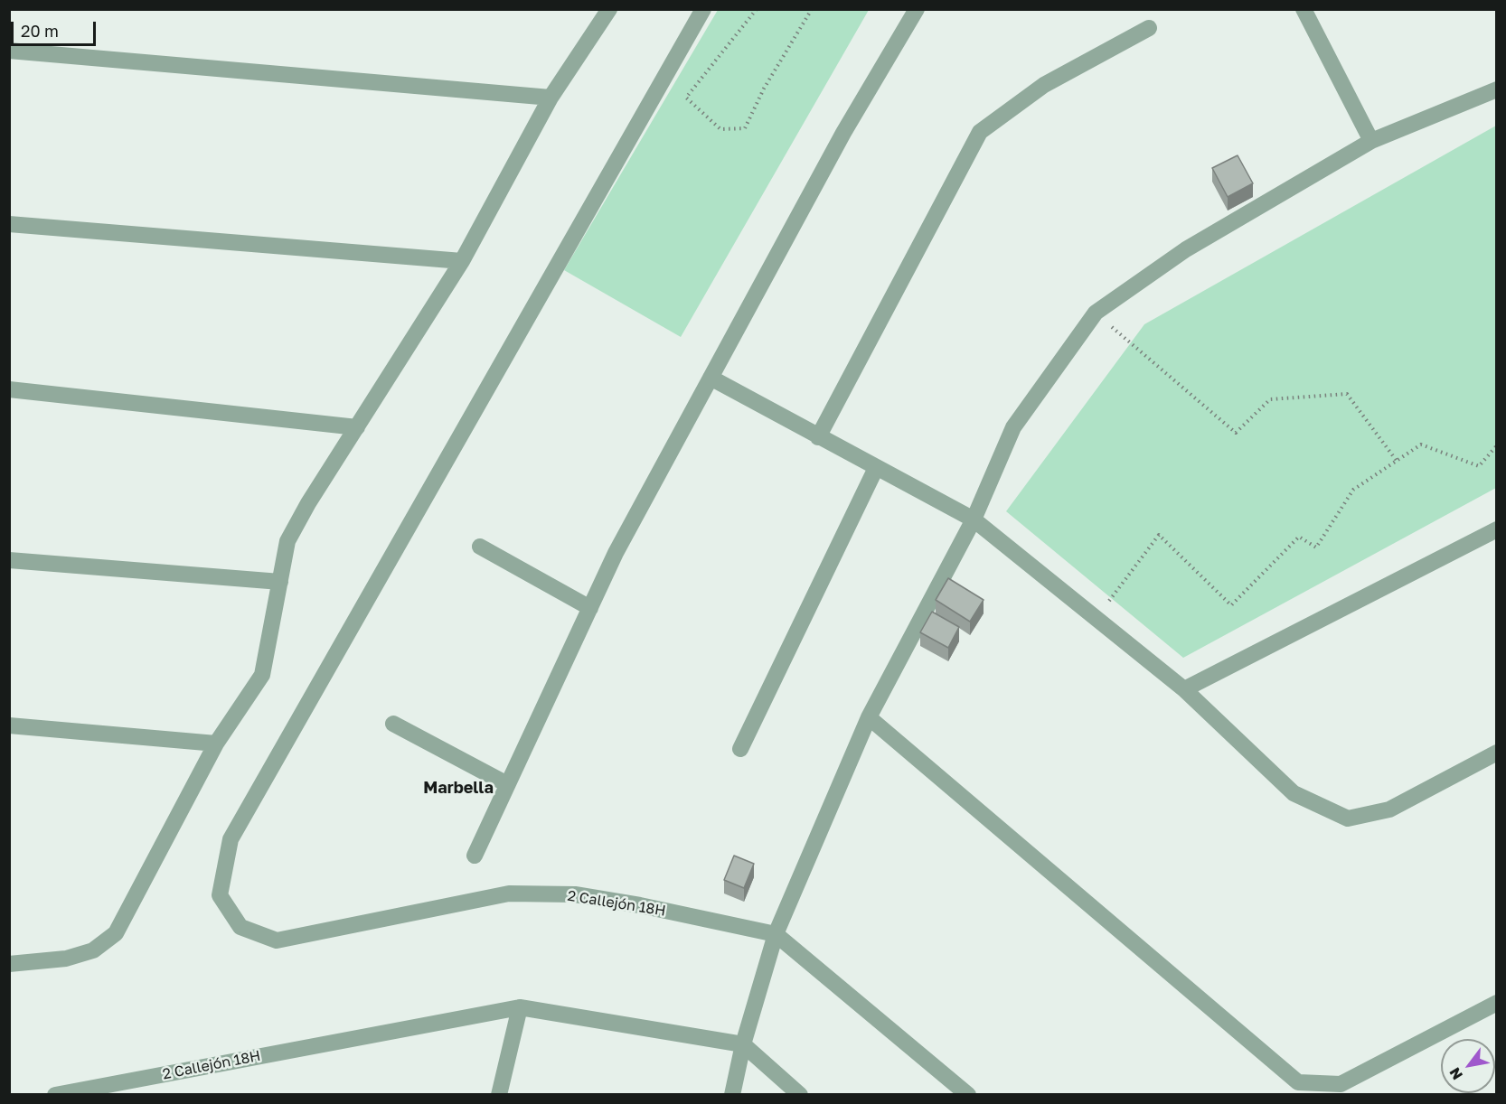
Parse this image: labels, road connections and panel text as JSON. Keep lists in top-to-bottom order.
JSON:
{
  "streets": {
    "street": ["2 Callejón 18H"]
  },
  "districts": ["Marbella"],
  "scale_bar": "20 m",
  "north": "bottom left"
}
